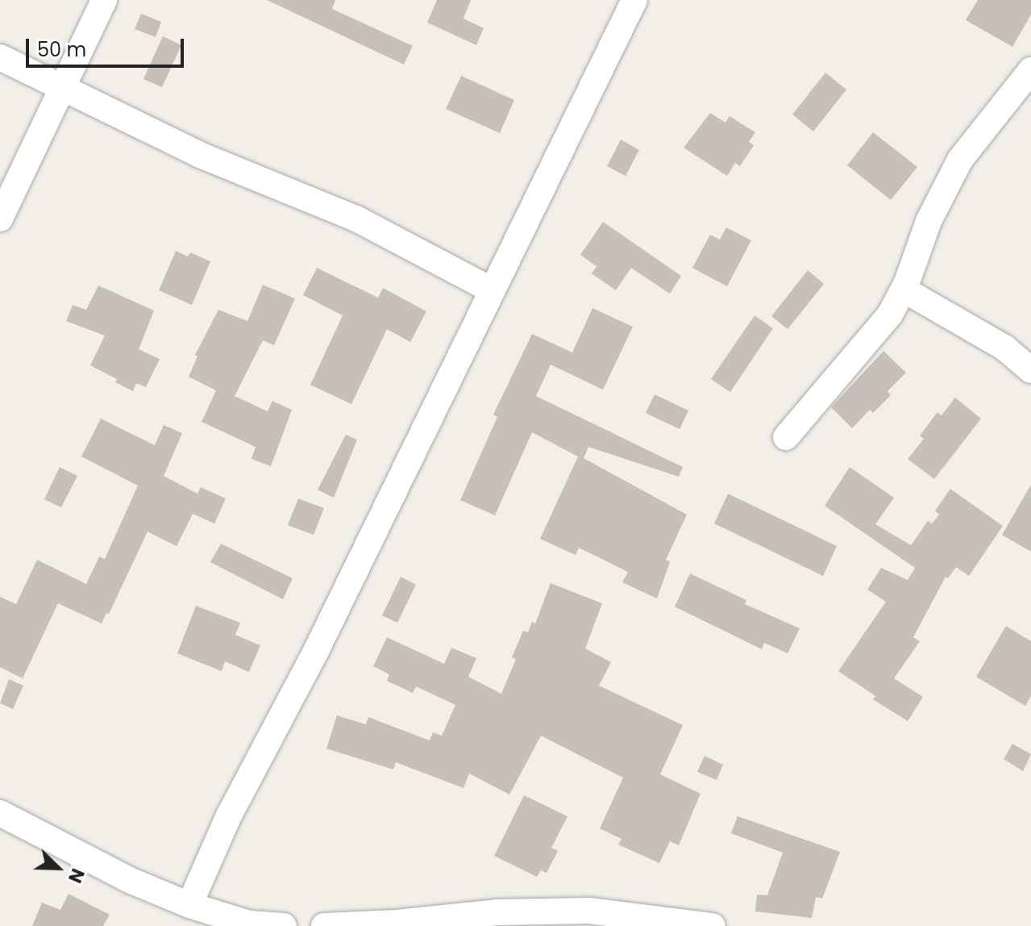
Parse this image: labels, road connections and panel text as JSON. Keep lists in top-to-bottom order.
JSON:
{
  "scale_bar": "50 m",
  "north": "bottom right"
}
